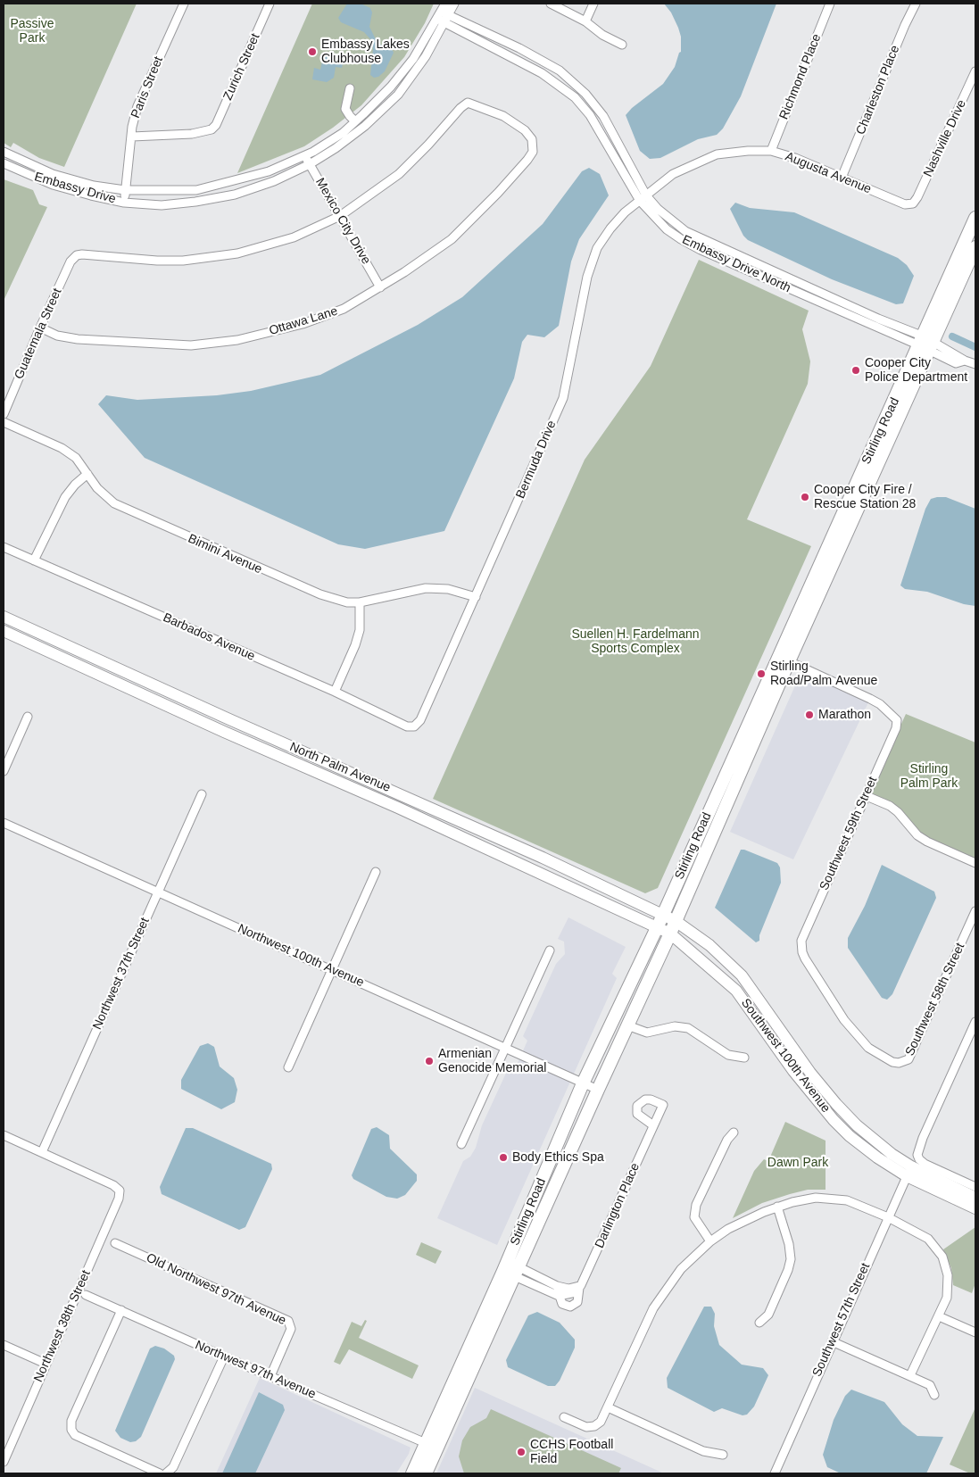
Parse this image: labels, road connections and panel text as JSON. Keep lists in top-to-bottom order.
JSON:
{
  "streets": {
    "main road": ["Stirling Road", "North Palm Avenue", "Southwest 100th Avenue"],
    "street": [
      "Zurich Street",
      "Richmond Place",
      "Paris Street",
      "Charleston Place",
      "Nashville Drive",
      "Augusta Avenue",
      "Embassy Drive",
      "Mexico City Drive",
      "Embassy Drive North",
      "Ottawa Lane",
      "Guatemala Street",
      "Bermuda Drive",
      "Bimini Avenue",
      "Barbados Avenue",
      "Southwest 59th Street",
      "Northwest 100th Avenue",
      "Northwest 37th Street",
      "Southwest 58th Street",
      "Darlington Place",
      "Old Northwest 97th Avenue",
      "Southwest 57th Street",
      "Northwest 38th Street",
      "Northwest 97th Avenue"
    ]
  },
  "crossings": [
    ["Zurich Street", "Paris Street"],
    ["Richmond Place", "Augusta Avenue"],
    ["Paris Street", "Embassy Drive"],
    ["Charleston Place", "Augusta Avenue"],
    ["Nashville Drive", "Augusta Avenue"],
    ["Augusta Avenue", "Embassy Drive North"],
    ["Augusta Avenue", "Bermuda Drive"],
    ["Embassy Drive", "Mexico City Drive"],
    ["Embassy Drive", "Embassy Drive North"],
    ["Mexico City Drive", "Ottawa Lane"],
    ["Mexico City Drive", "Guatemala Street"],
    ["Embassy Drive North", "Stirling Road"],
    ["Embassy Drive North", "Bermuda Drive"],
    ["Ottawa Lane", "Guatemala Street"],
    ["Stirling Road", "North Palm Avenue"],
    ["Stirling Road", "Southwest 59th Street"],
    ["Stirling Road", "Northwest 100th Avenue"],
    ["Stirling Road", "Southwest 100th Avenue"],
    ["Stirling Road", "Northwest 97th Avenue"],
    ["Bermuda Drive", "Bimini Avenue"],
    ["Bermuda Drive", "Barbados Avenue"],
    ["North Palm Avenue", "Southwest 100th Avenue"],
    ["Southwest 59th Street", "Southwest 58th Street"],
    ["Northwest 100th Avenue", "Northwest 37th Street"],
    ["Northwest 37th Street", "Northwest 38th Street"],
    ["Southwest 100th Avenue", "Southwest 57th Street"],
    ["Old Northwest 97th Avenue", "Northwest 97th Avenue"]
  ],
  "parks": [
    "Passive Park",
    "Suellen H. Fardelmann Sports Complex",
    "Stirling Palm Park",
    "Dawn Park"
  ],
  "places": [
    "Embassy Lakes Clubhouse",
    "Cooper City Police Department",
    "Cooper City Fire / Rescue Station 28",
    "Stirling Road/Palm Avenue",
    "Marathon",
    "Armenian Genocide Memorial",
    "Body Ethics Spa",
    "CCHS Football Field"
  ]
}
